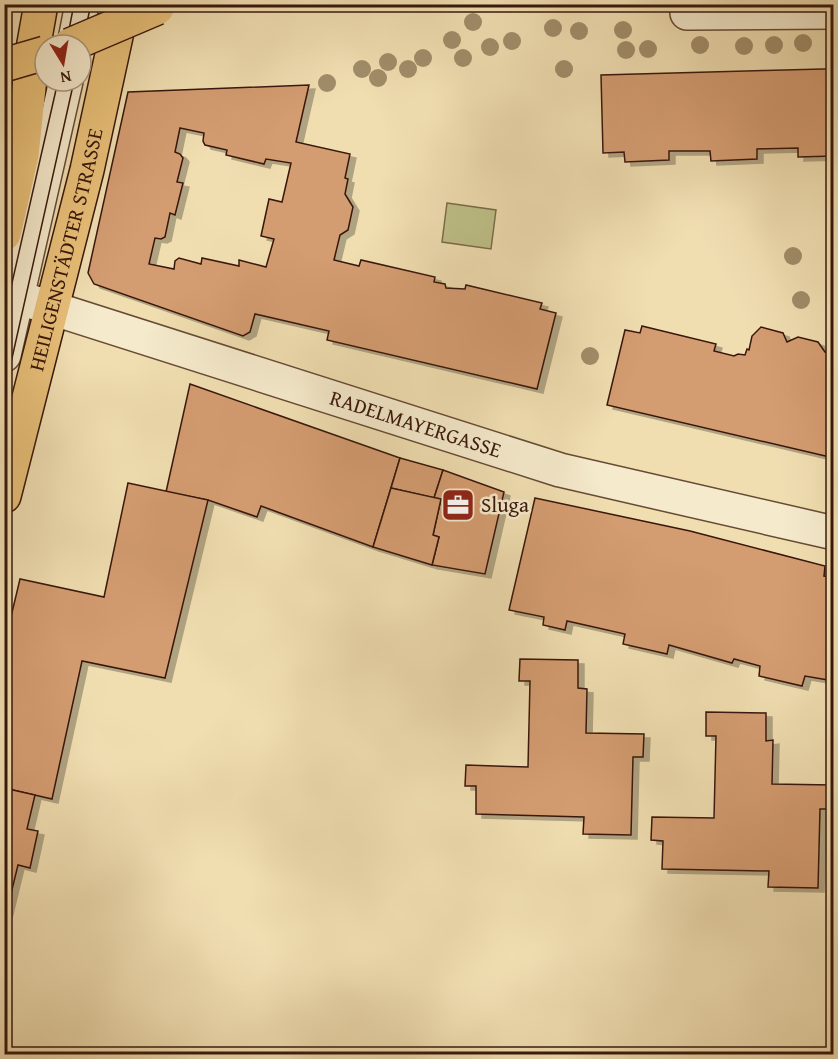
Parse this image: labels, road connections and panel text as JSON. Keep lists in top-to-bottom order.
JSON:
{
  "streets": {
    "main road": ["HEILIGENSTÄDTER STRASSE"],
    "street": ["RADELMAYERGASSE"]
  },
  "crossings": [
    ["HEILIGENSTÄDTER STRASSE", "RADELMAYERGASSE"]
  ],
  "places": {
    "office": ["Sluga"]
  },
  "north": "bottom"
}
